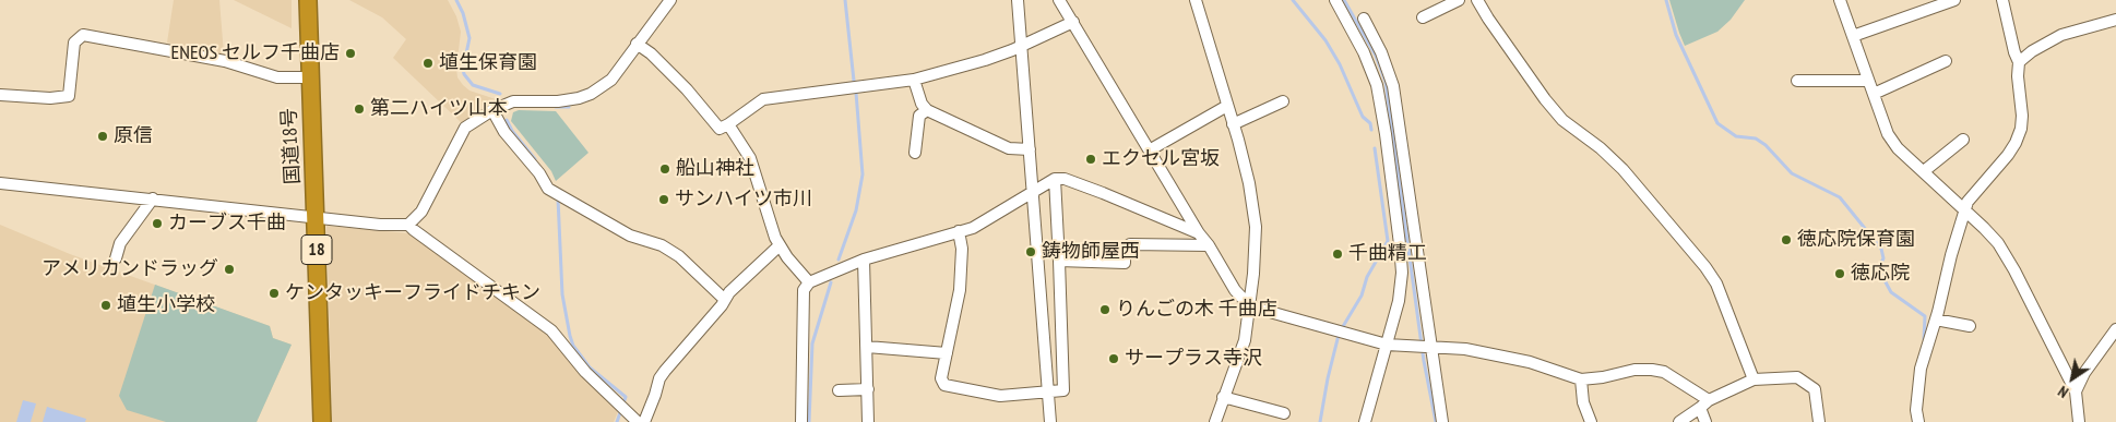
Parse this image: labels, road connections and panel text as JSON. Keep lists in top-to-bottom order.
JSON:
{
  "streets": {
    "highway": ["国道18号", "18"]
  },
  "places": [
    "ENEOS セルフ千曲店",
    "埴生保育園",
    "第二ハイツ山本",
    "原信",
    "エクセル宮坂",
    "船山神社",
    "サンハイツ市川",
    "カーブス千曲",
    "徳応院保育園",
    "鋳物師屋西",
    "千曲精工",
    "アメリカンドラッグ",
    "徳応院",
    "ケンタッキーフライドチキン",
    "埴生小学校",
    "りんごの木 千曲店",
    "サープラス寺沢"
  ],
  "north": "bottom left"
}
